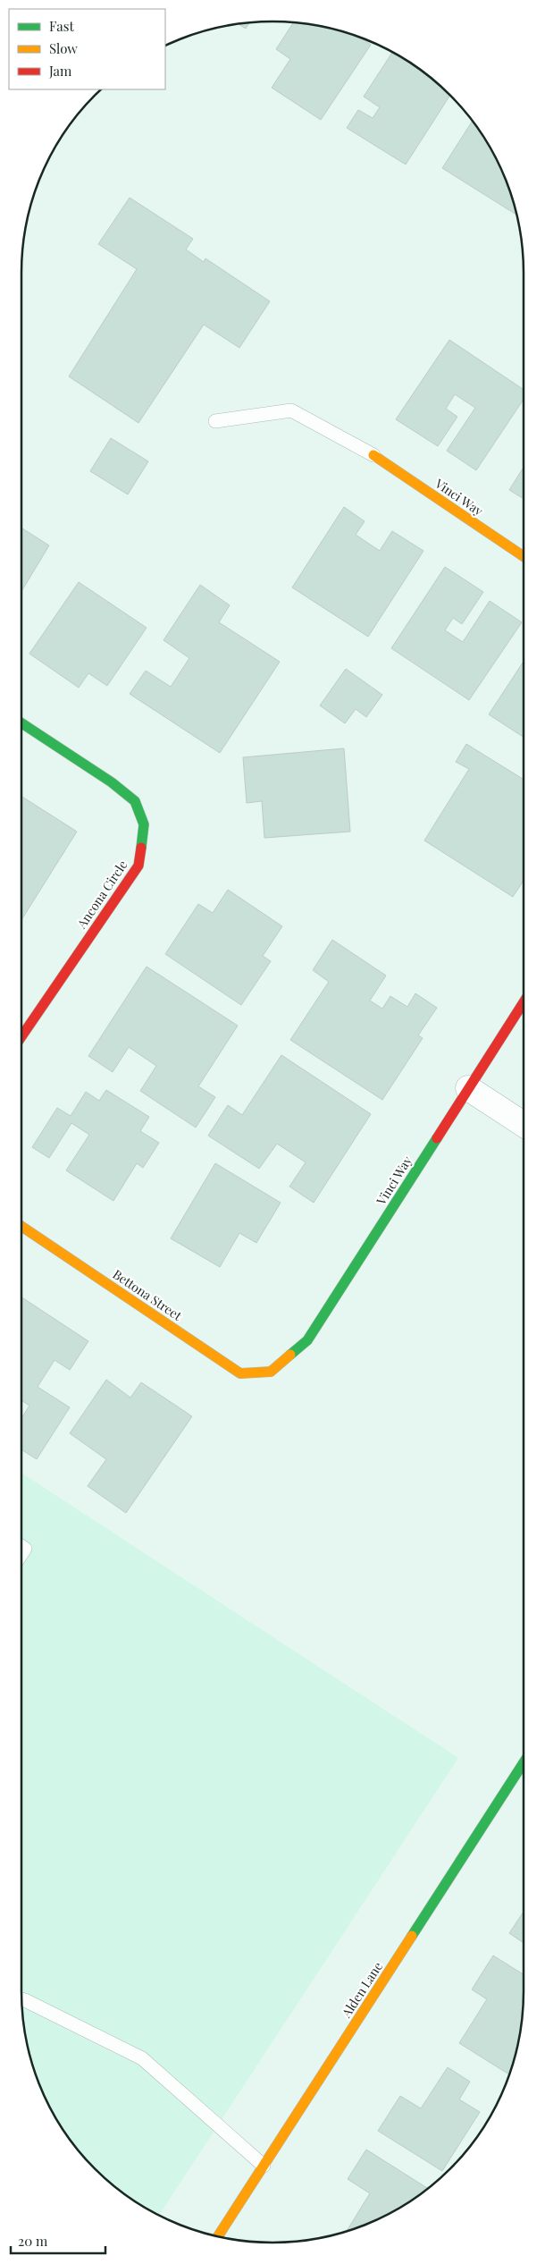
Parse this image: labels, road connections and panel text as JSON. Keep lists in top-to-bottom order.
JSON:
{
  "streets": {
    "street": [
      "Vinci Way",
      "Ancona Circle",
      "Bettona Street",
      "Alden Lane"
    ]
  },
  "crossings": [
    ["Vinci Way", "Bettona Street"]
  ],
  "legend": ["Fast", "Slow", "Jam"],
  "scale_bar": "20 m"
}
